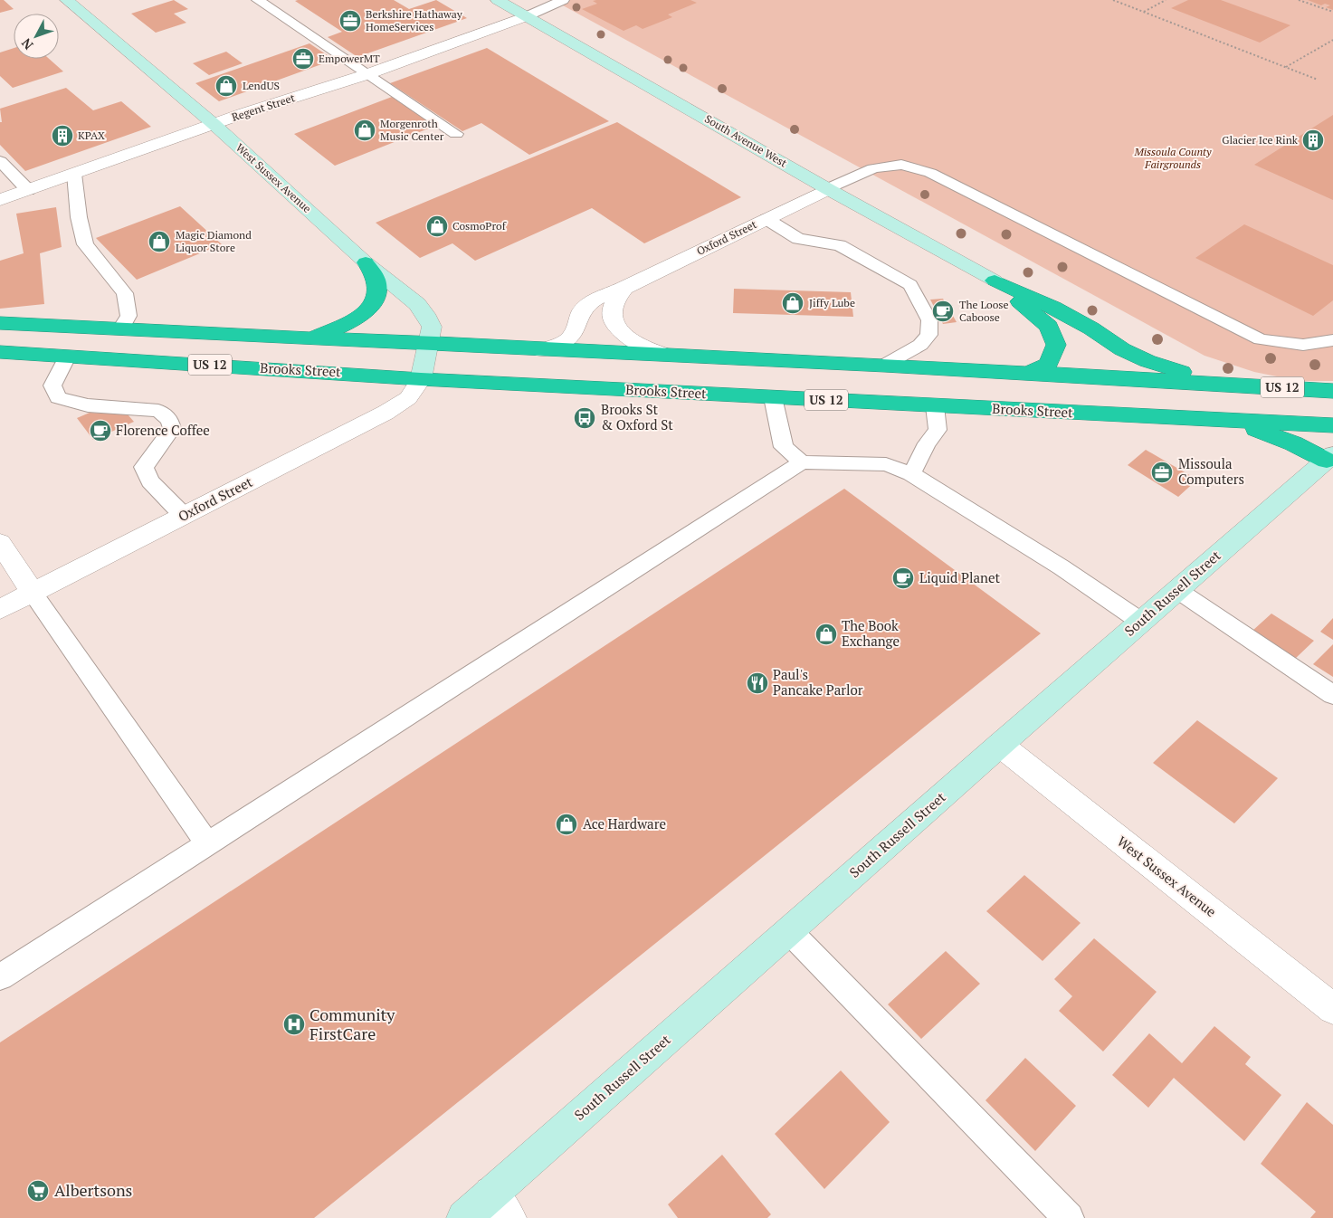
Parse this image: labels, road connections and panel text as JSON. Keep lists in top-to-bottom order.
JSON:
{
  "streets": {
    "highway": ["US 12", "Brooks Street"],
    "street": [
      "Regent Street",
      "South Avenue West",
      "West Sussex Avenue",
      "Oxford Street",
      "South Russell Street"
    ]
  },
  "crossings": [
    ["Regent Street", "South Avenue West"],
    ["Regent Street", "West Sussex Avenue"],
    ["South Avenue West", "Oxford Street"],
    ["West Sussex Avenue", "Oxford Street"],
    ["West Sussex Avenue", "US 12"],
    ["West Sussex Avenue", "Brooks Street"],
    ["West Sussex Avenue", "South Russell Street"],
    ["Oxford Street", "US 12"],
    ["Oxford Street", "Brooks Street"]
  ],
  "parks": ["Missoula County Fairgrounds"],
  "places": {
    "office": ["Berkshire Hathaway HomeServices", "EmpowerMT", "Missoula Computers"],
    "shop": [
      "LendUS",
      "Morgenroth Music Center",
      "CosmoProf",
      "Magic Diamond Liquor Store",
      "Jiffy Lube",
      "The Book Exchange",
      "Ace Hardware"
    ],
    "building": ["KPAX", "Glacier Ice Rink"],
    "cafe": ["The Loose Caboose", "Florence Coffee", "Liquid Planet"],
    "bus stop": ["Brooks St & Oxford St"],
    "restaurant": ["Paul's Pancake Parlor"],
    "hospital": ["Community FirstCare"],
    "supermarket": ["Albertsons"]
  },
  "north": "bottom left"
}
